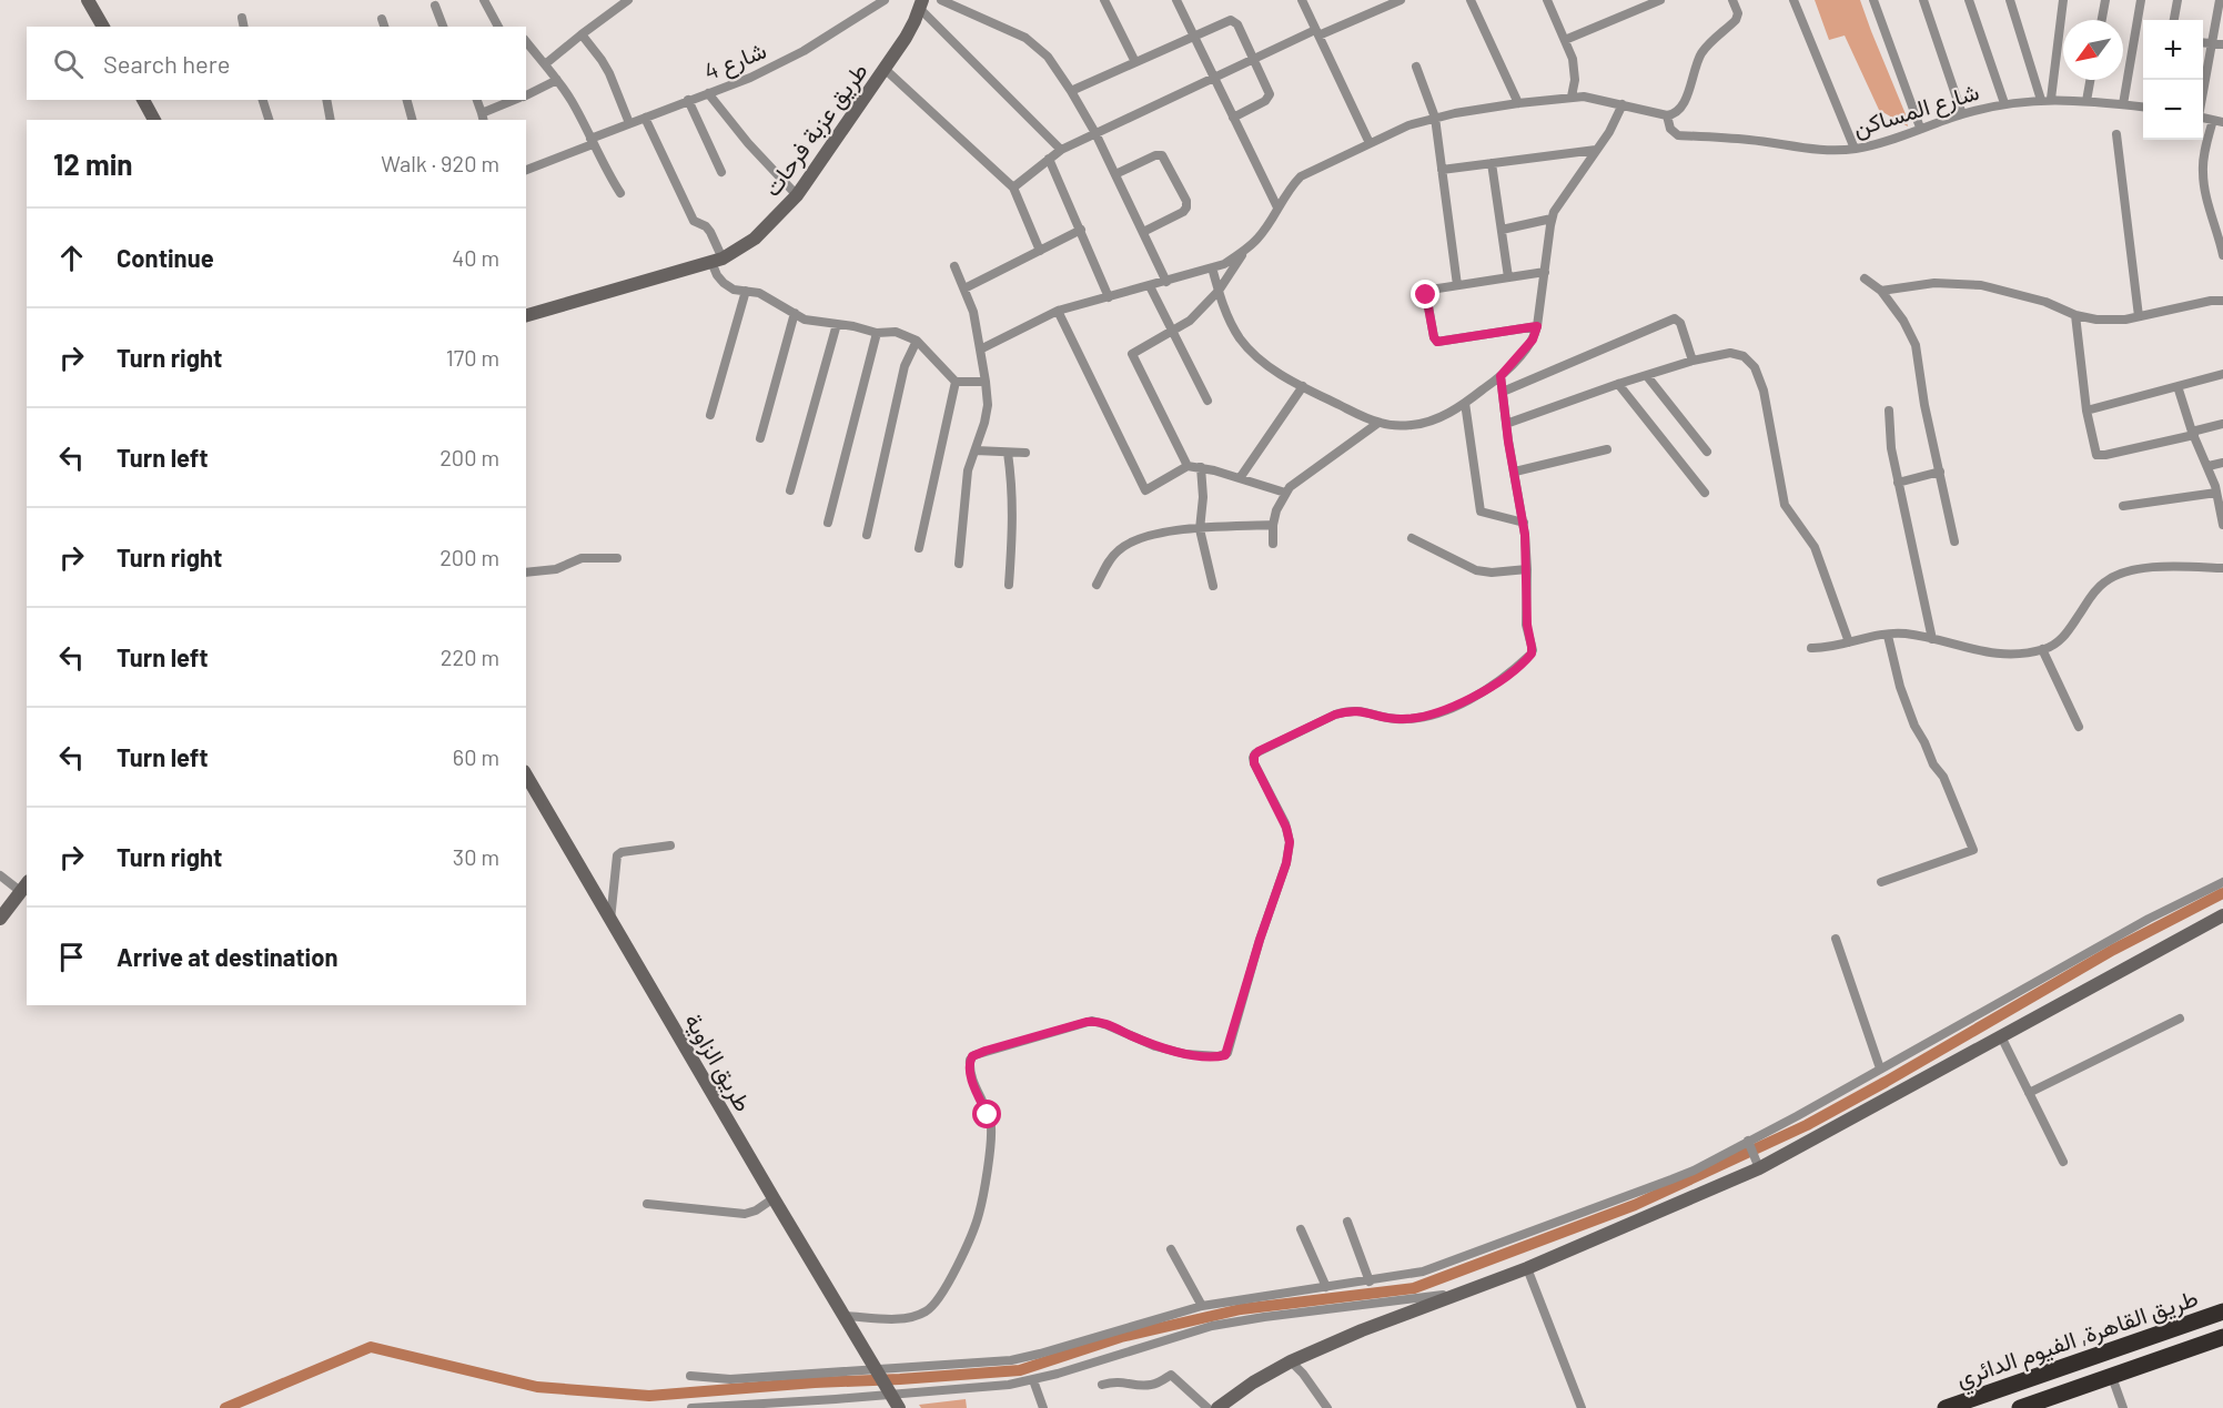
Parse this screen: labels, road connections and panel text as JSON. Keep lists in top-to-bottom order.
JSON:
{
  "streets": {
    "highway": ["طريق القاهرة, الفيوم الدائري"],
    "street": [
      "شارع 4",
      "شارع المساكن",
      "طريق عزبة فرحات",
      "طريق الزاوية"
    ]
  },
  "north": "bottom left",
  "page": {
    "map_buttons": ["+", "−"],
    "search": "Search here",
    "heading": ["12 min", "Walk · 920 m"],
    "list": [
      ["Continue", "40 m"],
      ["Turn right", "170 m"],
      ["Turn left", "200 m"],
      ["Turn right", "200 m"],
      ["Turn left", "220 m"],
      ["Turn left", "60 m"],
      ["Turn right", "30 m"],
      "Arrive at destination"
    ]
  }
}
